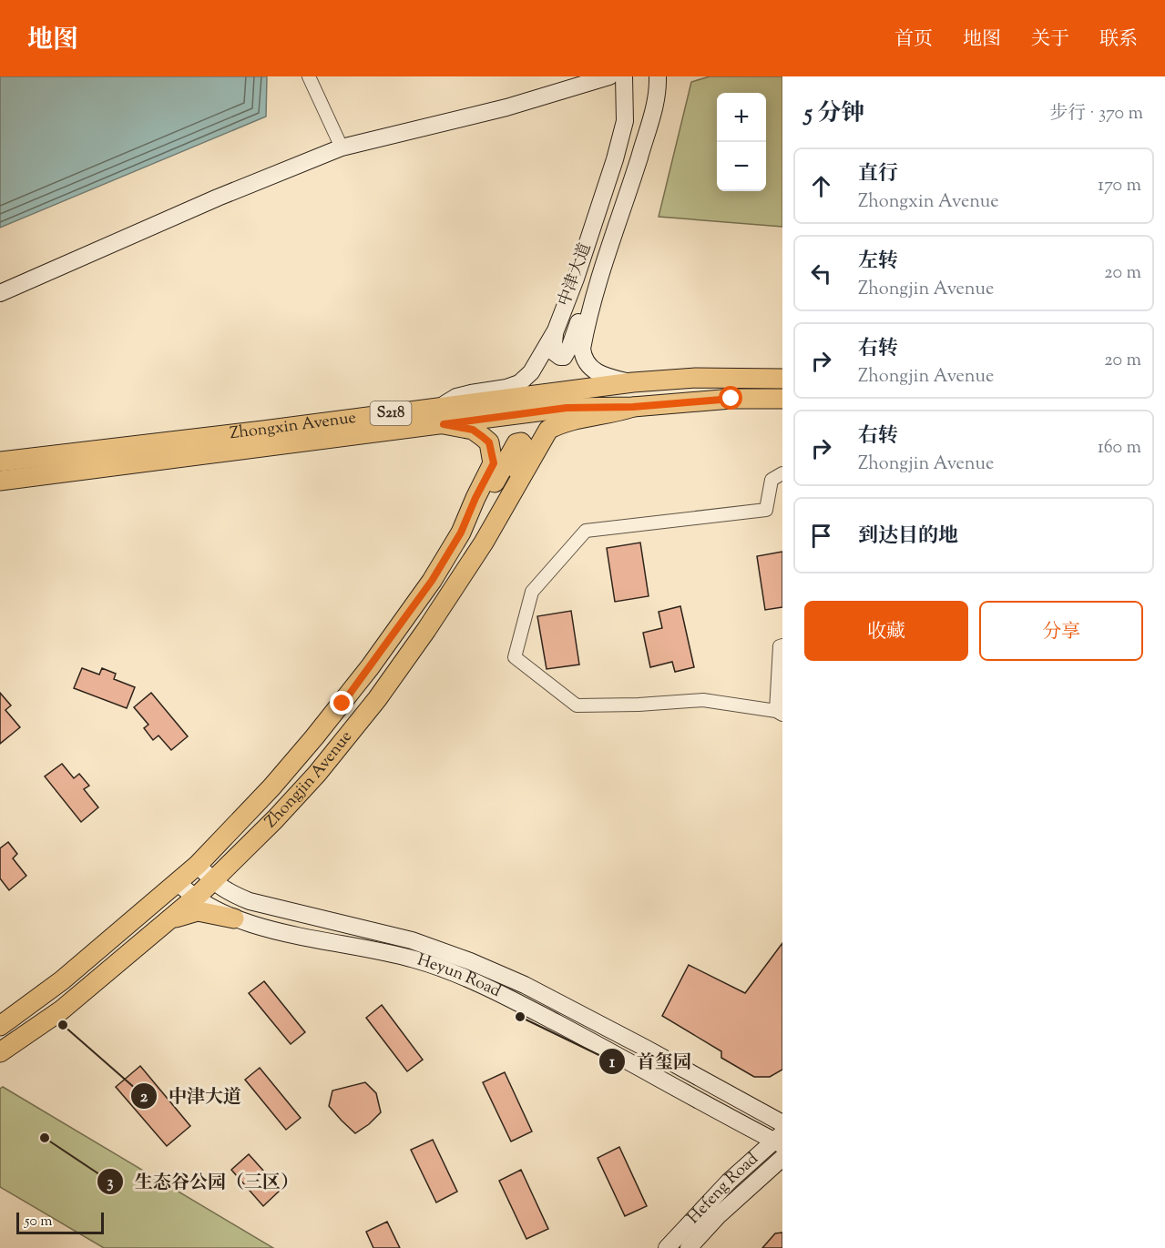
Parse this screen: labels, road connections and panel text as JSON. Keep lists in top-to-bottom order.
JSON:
{
  "streets": {
    "main road": ["S218", "Zhongxin Avenue", "Zhongjin Avenue"],
    "street": ["中津大道", "Heyun Road", "Hefeng Road"]
  },
  "crossings": [
    ["中津大道", "Zhongxin Avenue"],
    ["中津大道", "Zhongjin Avenue"],
    ["Zhongxin Avenue", "Zhongjin Avenue"],
    ["Zhongjin Avenue", "Heyun Road"],
    ["Heyun Road", "Hefeng Road"]
  ],
  "places": ["首玺园", "中津大道", "生态谷公园（三区）"],
  "scale_bar": "50 m",
  "page": {
    "header": "地图",
    "nav": [
      "首页",
      "地图",
      "关于",
      "联系"
    ],
    "heading": ["5 分钟", "步行 · 370 m"],
    "map_buttons": ["+", "−"],
    "list": [
      ["直行", "Zhongxin Avenue", "170 m"],
      ["左转", "Zhongjin Avenue", "20 m"],
      ["右转", "Zhongjin Avenue", "20 m"],
      ["右转", "Zhongjin Avenue", "160 m"],
      "到达目的地"
    ],
    "buttons": ["收藏", "分享"],
    "scale": "50 m"
  }
}
